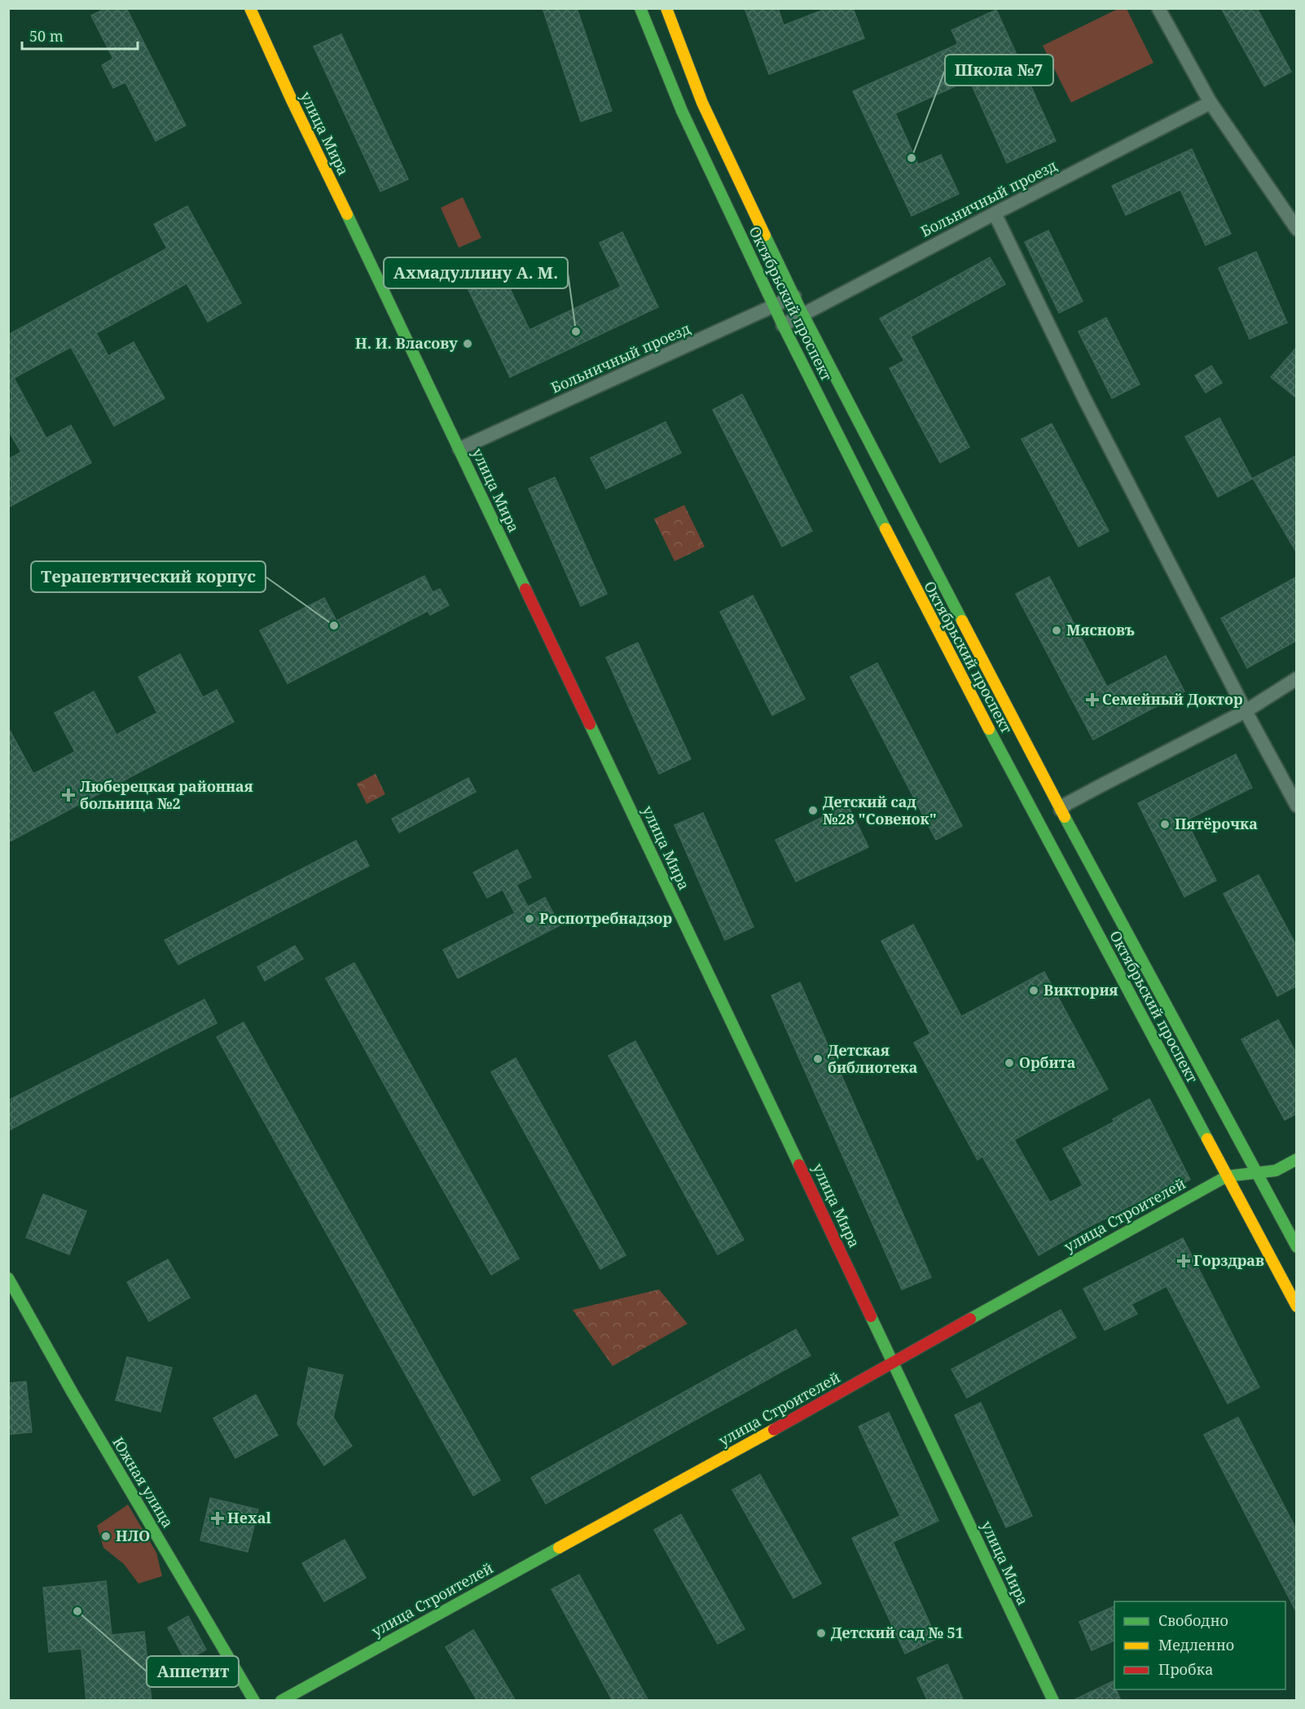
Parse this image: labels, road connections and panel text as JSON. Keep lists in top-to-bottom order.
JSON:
{
  "streets": {
    "street": [
      "улица Мира",
      "Больничный проезд",
      "Октябрьский проспект",
      "улица Строителей",
      "Южная улица"
    ]
  },
  "crossings": [
    ["улица Мира", "Больничный проезд"],
    ["улица Мира", "улица Строителей"],
    ["Больничный проезд", "Октябрьский проспект"],
    ["Октябрьский проспект", "улица Строителей"]
  ],
  "places": {
    "other": [
      "Школа №7",
      "Ахмадуллину А. М.",
      "Н. И. Власову",
      "Терапевтический корпус",
      "Мясновъ",
      "Детский сад №28 \"Совенок\"",
      "Пятёрочка",
      "Роспотребнадзор",
      "Виктория",
      "Детская библиотека",
      "Орбита",
      "НЛО",
      "Аппетит",
      "Детский сад № 51"
    ],
    "health": [
      "Семейный Доктор",
      "Люберецкая районная больница №2",
      "Горздрав",
      "Hexal"
    ]
  },
  "legend": ["Свободно", "Медленно", "Пробка"],
  "scale_bar": "50 m"
}
